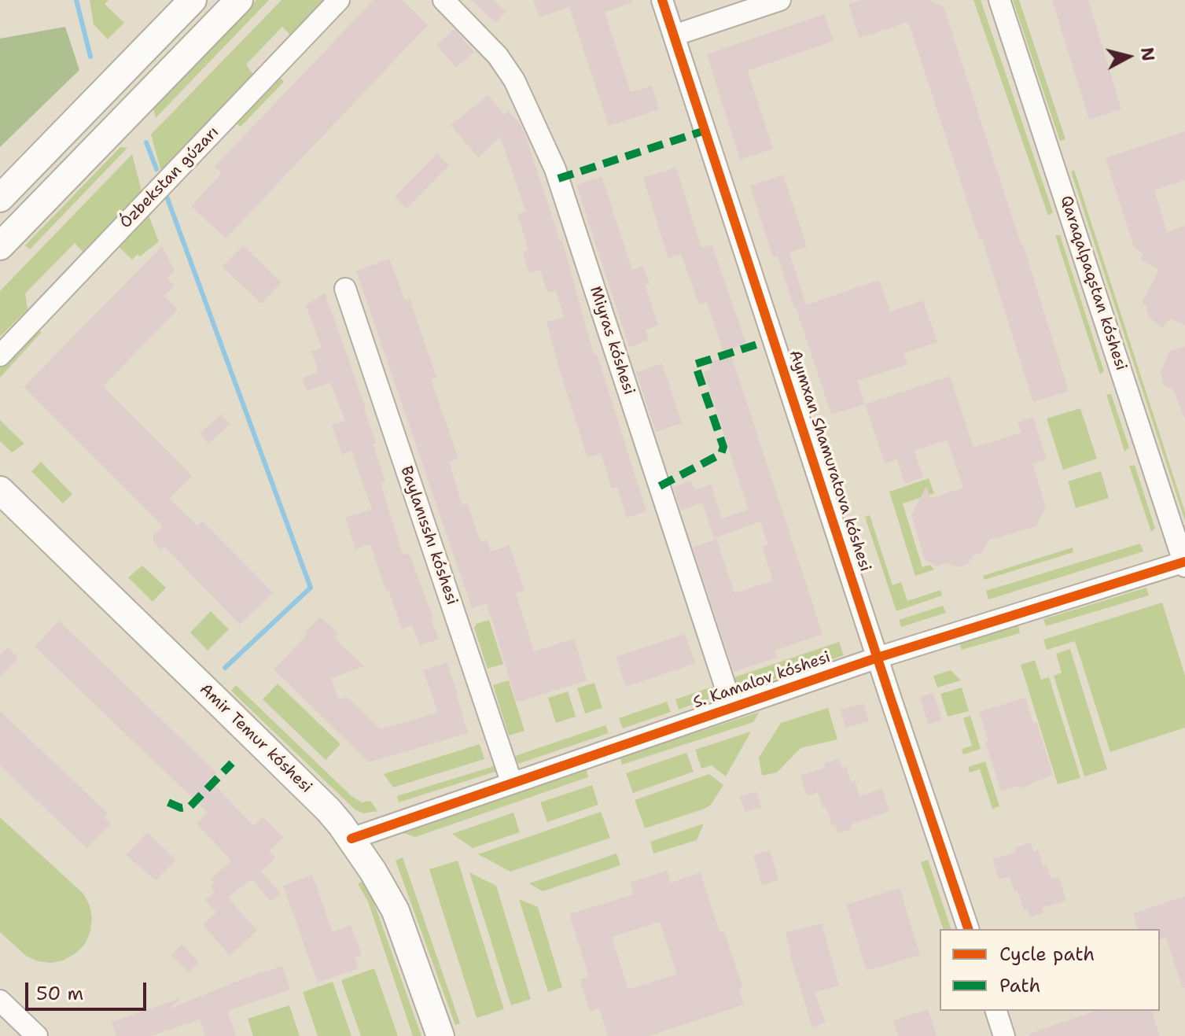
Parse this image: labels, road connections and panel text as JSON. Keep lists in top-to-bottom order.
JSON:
{
  "streets": {
    "main road": ["Amir Temur kóshesi"],
    "street": [
      "Ózbekstan gúzarı",
      "Qaraqalpaqstan kóshesi",
      "Miyras kóshesi",
      "Ayımxan Shamuratova kóshesi",
      "Baylanısshı kóshesi",
      "S. Kamalov kóshesi"
    ]
  },
  "crossings": [
    ["Qaraqalpaqstan kóshesi", "S. Kamalov kóshesi"],
    ["Miyras kóshesi", "S. Kamalov kóshesi"],
    ["Ayımxan Shamuratova kóshesi", "S. Kamalov kóshesi"],
    ["Baylanısshı kóshesi", "S. Kamalov kóshesi"],
    ["S. Kamalov kóshesi", "Amir Temur kóshesi"]
  ],
  "legend": ["Cycle path", "Path"],
  "scale_bar": "50 m",
  "north": "right"
}
